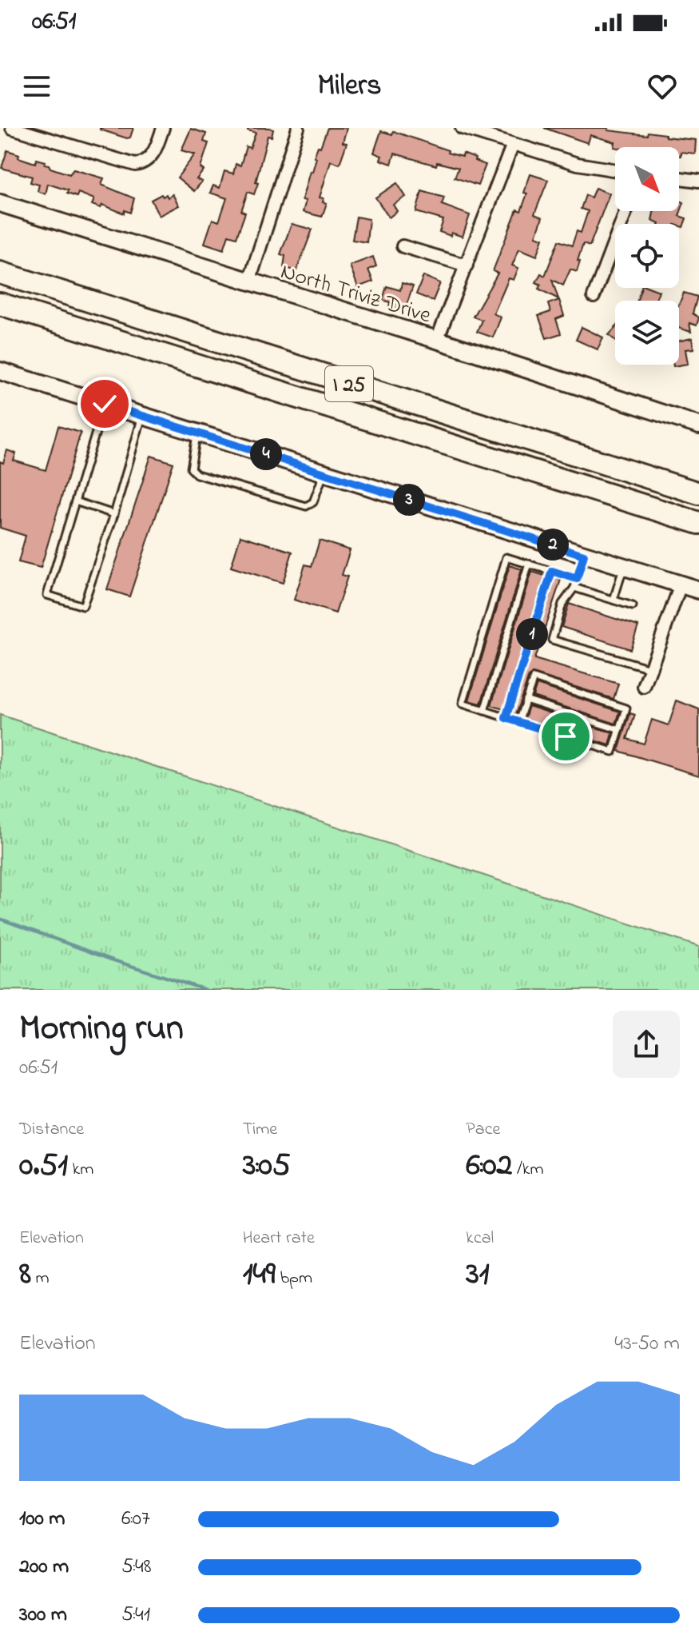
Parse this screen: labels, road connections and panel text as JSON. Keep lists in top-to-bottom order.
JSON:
{
  "streets": {
    "highway": ["I 25"],
    "main road": ["North Triviz Drive"]
  },
  "north": "bottom right",
  "page": {
    "status": "06:51",
    "header": "Milers",
    "pins": [
      "4",
      "3",
      "2",
      "1"
    ],
    "heading": ["Morning run", "06:51"],
    "stats": [
      ["Distance", "0.51 km"],
      ["Time", "3:05"],
      ["Pace", "6:02 /km"],
      ["Elevation", "8 m"],
      ["Heart rate", "149 bpm"],
      ["kcal", "31"]
    ],
    "chart": ["Elevation", "43–50 m"],
    "list": [
      {
        "name": "100 m",
        "note": "6:07"
      },
      {
        "name": "200 m",
        "note": "5:48"
      },
      {
        "name": "300 m",
        "note": "5:41"
      }
    ]
  }
}
